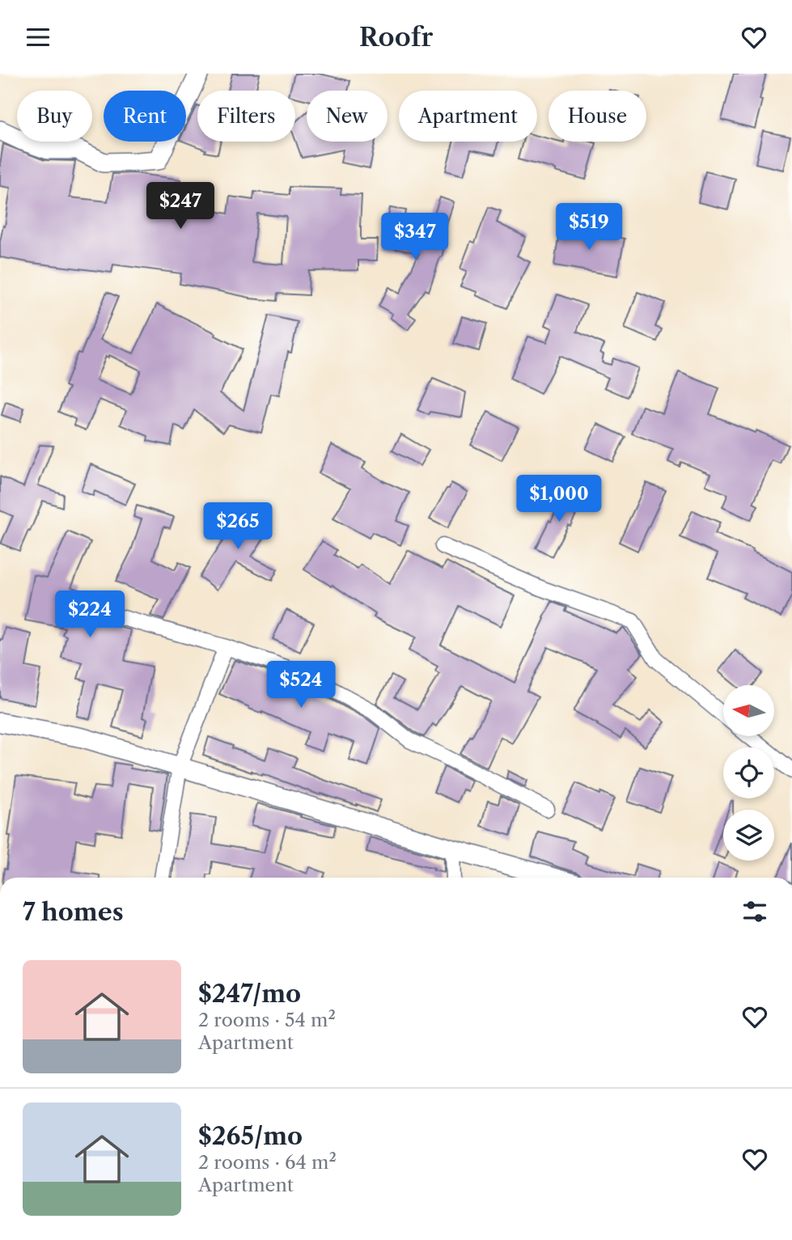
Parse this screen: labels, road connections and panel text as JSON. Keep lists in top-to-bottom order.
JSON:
{
  "north": "left",
  "page": {
    "header": "Roofr",
    "chip": [
      "Buy",
      "Rent",
      "Filters",
      "New",
      "Apartment",
      "House"
    ],
    "price": [
      "$247",
      "$519",
      "$347",
      "$1,000",
      "$265",
      "$224",
      "$524"
    ],
    "heading": "7 homes",
    "list": [
      {
        "name": "$247/mo",
        "note": "2 rooms · 54 m² · Apartment"
      },
      {
        "name": "$265/mo",
        "note": "2 rooms · 64 m² · Apartment"
      }
    ]
  }
}
